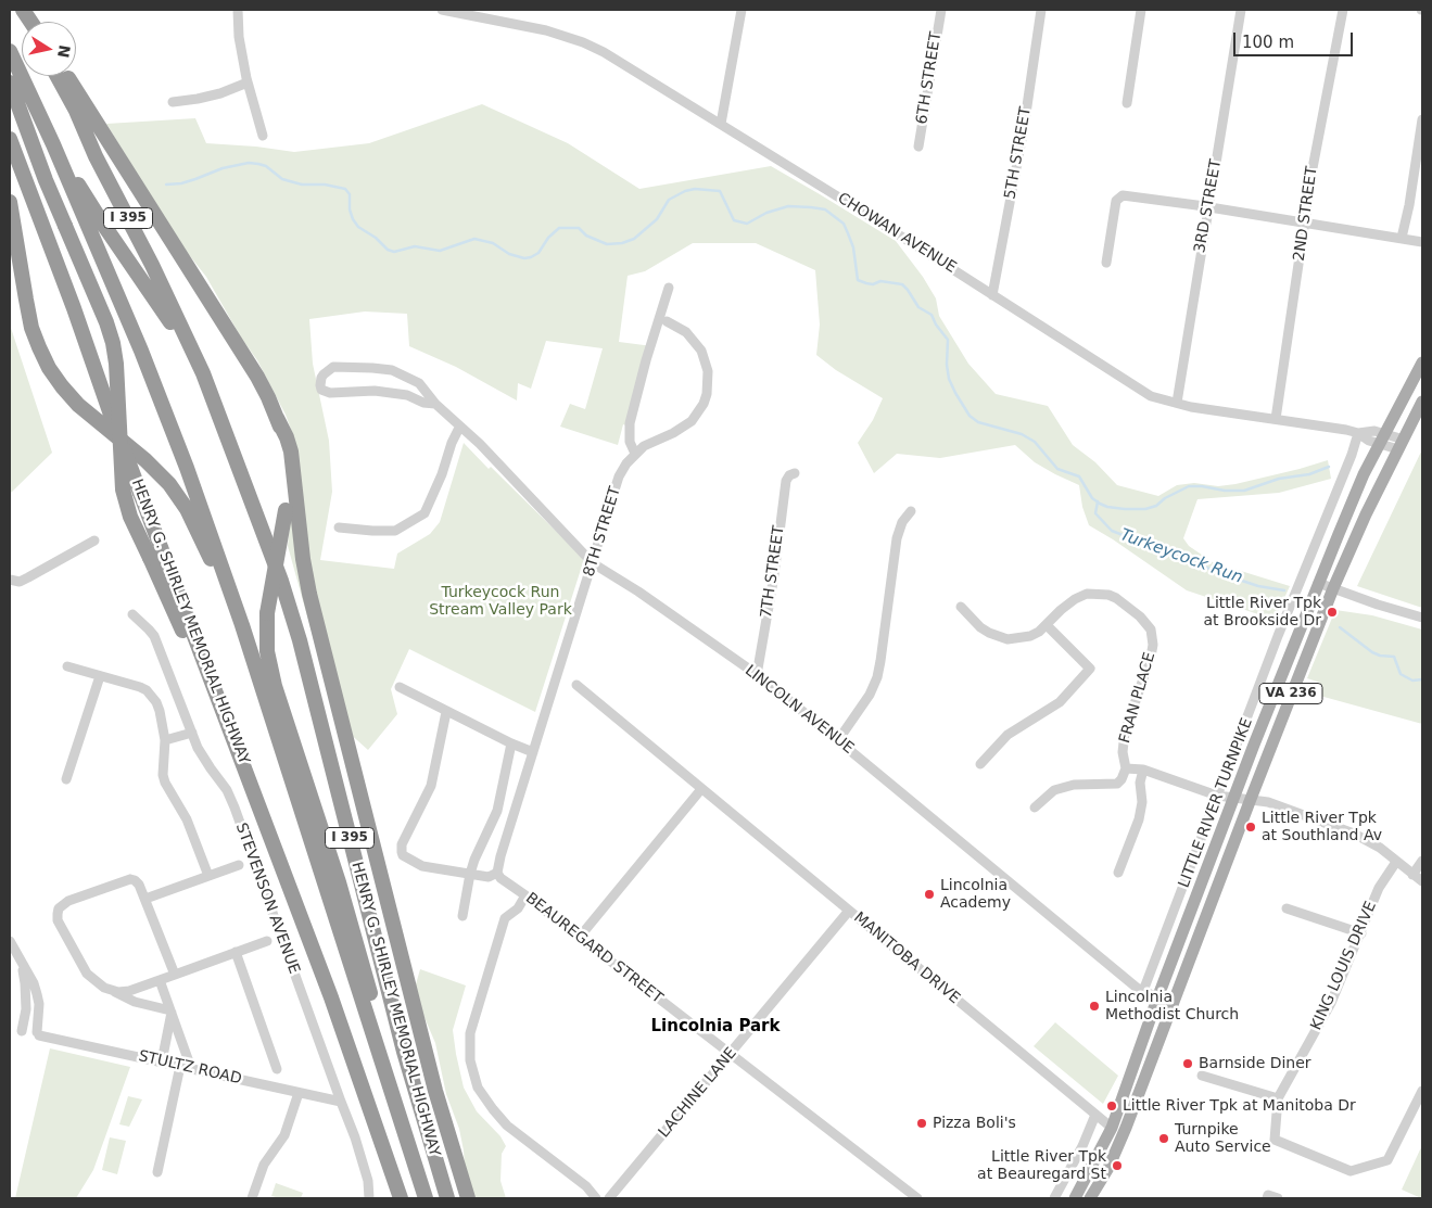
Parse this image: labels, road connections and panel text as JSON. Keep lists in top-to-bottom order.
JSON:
{
  "streets": {
    "highway": ["I 395", "HENRY G. SHIRLEY MEMORIAL HIGHWAY"],
    "main road": ["VA 236", "LITTLE RIVER TURNPIKE"],
    "street": [
      "6TH STREET",
      "5TH STREET",
      "3RD STREET",
      "2ND STREET",
      "CHOWAN AVENUE",
      "8TH STREET",
      "7TH STREET",
      "FRAN PLACE",
      "LINCOLN AVENUE",
      "STEVENSON AVENUE",
      "BEAUREGARD STREET",
      "MANITOBA DRIVE",
      "KING LOUIS DRIVE",
      "STULTZ ROAD",
      "LACHINE LANE"
    ]
  },
  "crossings": [
    ["5TH STREET", "CHOWAN AVENUE"],
    ["3RD STREET", "CHOWAN AVENUE"],
    ["2ND STREET", "CHOWAN AVENUE"],
    ["CHOWAN AVENUE", "LITTLE RIVER TURNPIKE"],
    ["8TH STREET", "LINCOLN AVENUE"],
    ["8TH STREET", "BEAUREGARD STREET"],
    ["7TH STREET", "LINCOLN AVENUE"],
    ["LINCOLN AVENUE", "LITTLE RIVER TURNPIKE"],
    ["LITTLE RIVER TURNPIKE", "MANITOBA DRIVE"],
    ["STEVENSON AVENUE", "STULTZ ROAD"],
    ["BEAUREGARD STREET", "LACHINE LANE"],
    ["MANITOBA DRIVE", "LACHINE LANE"]
  ],
  "districts": ["Lincolnia Park"],
  "water": ["Turkeycock Run"],
  "parks": ["Turkeycock Run Stream Valley Park"],
  "places": [
    "Little River Tpk at Brookside Dr",
    "Little River Tpk at Southland Av",
    "Lincolnia Academy",
    "Lincolnia Methodist Church",
    "Barnside Diner",
    "Little River Tpk at Manitoba Dr",
    "Pizza Boli's",
    "Turnpike Auto Service",
    "Little River Tpk at Beauregard St"
  ],
  "scale_bar": "100 m",
  "north": "right"
}
